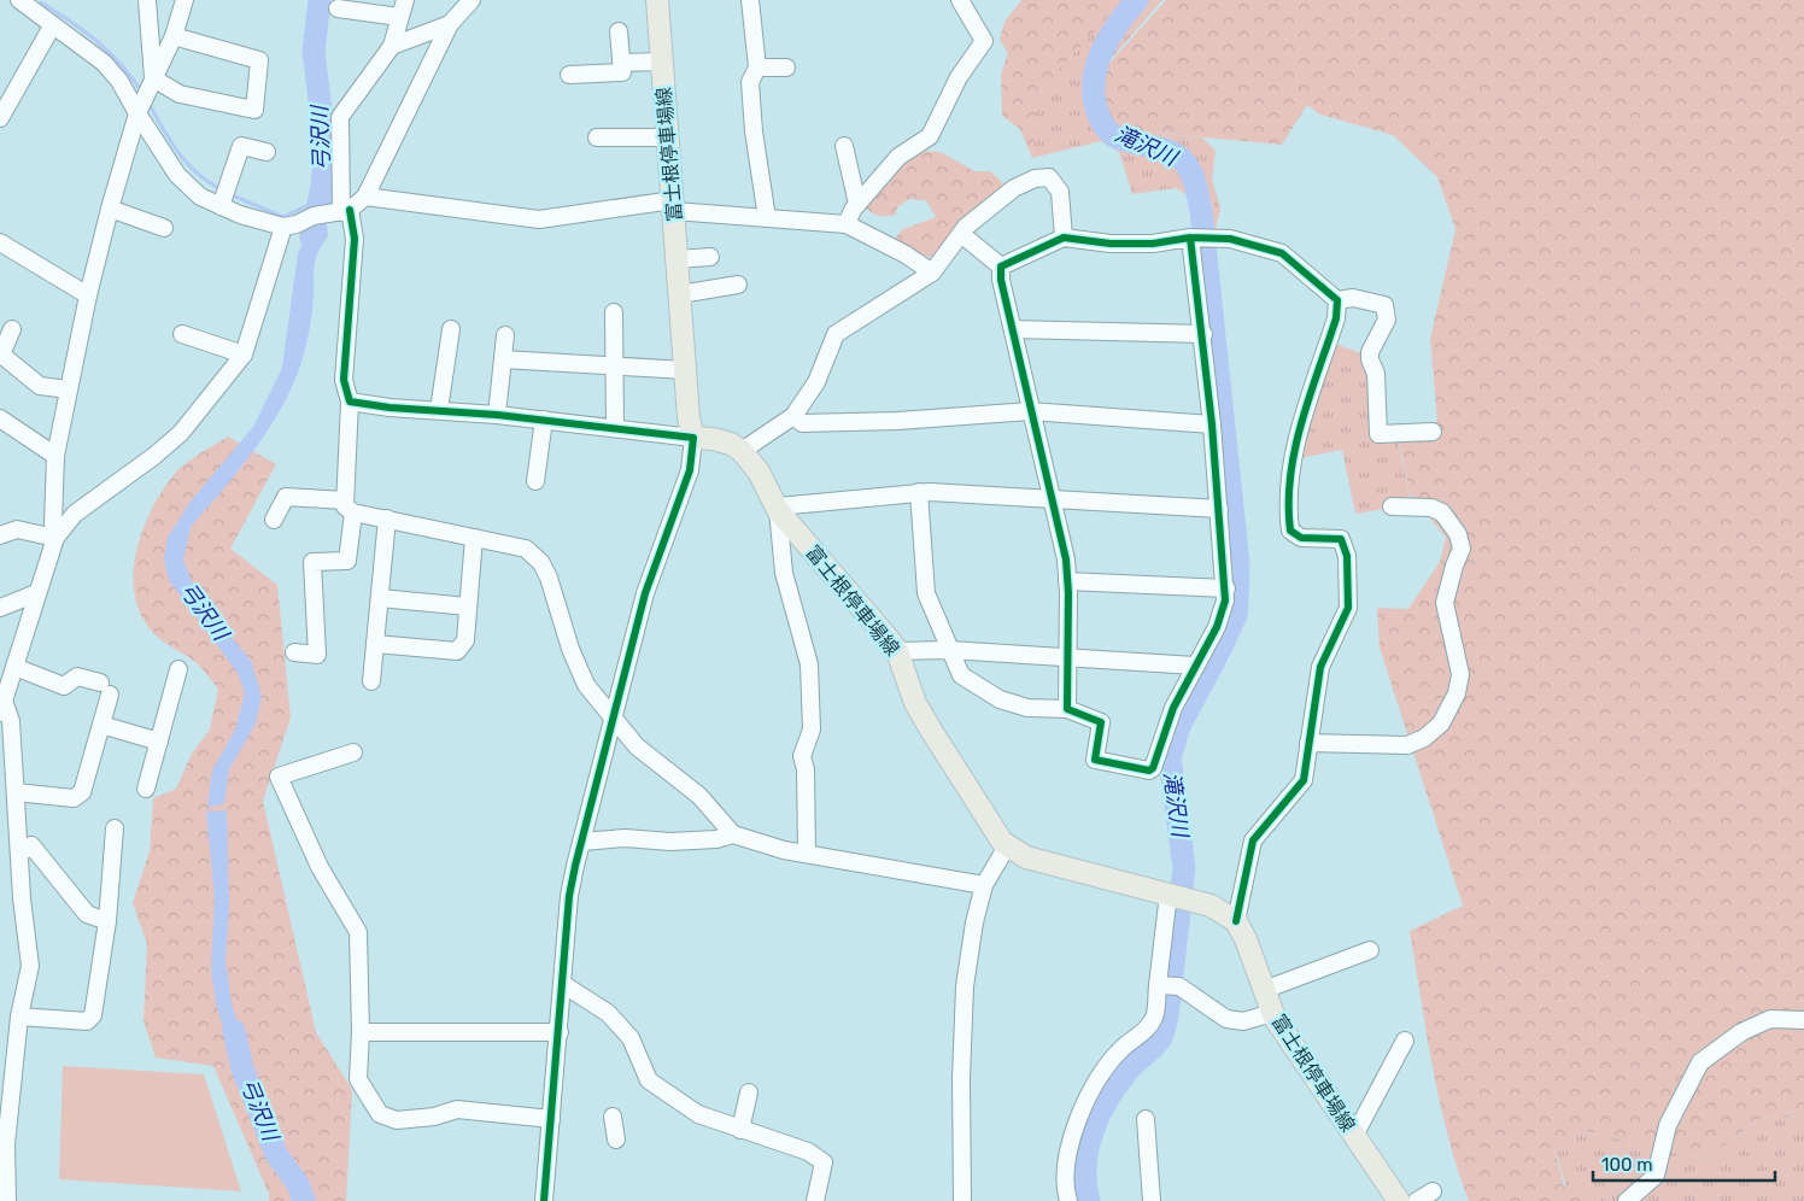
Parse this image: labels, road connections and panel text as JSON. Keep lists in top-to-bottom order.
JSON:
{
  "streets": {
    "main road": ["富士根停車場線"]
  },
  "water": ["弓沢川", "滝沢川"],
  "scale_bar": "100 m"
}
